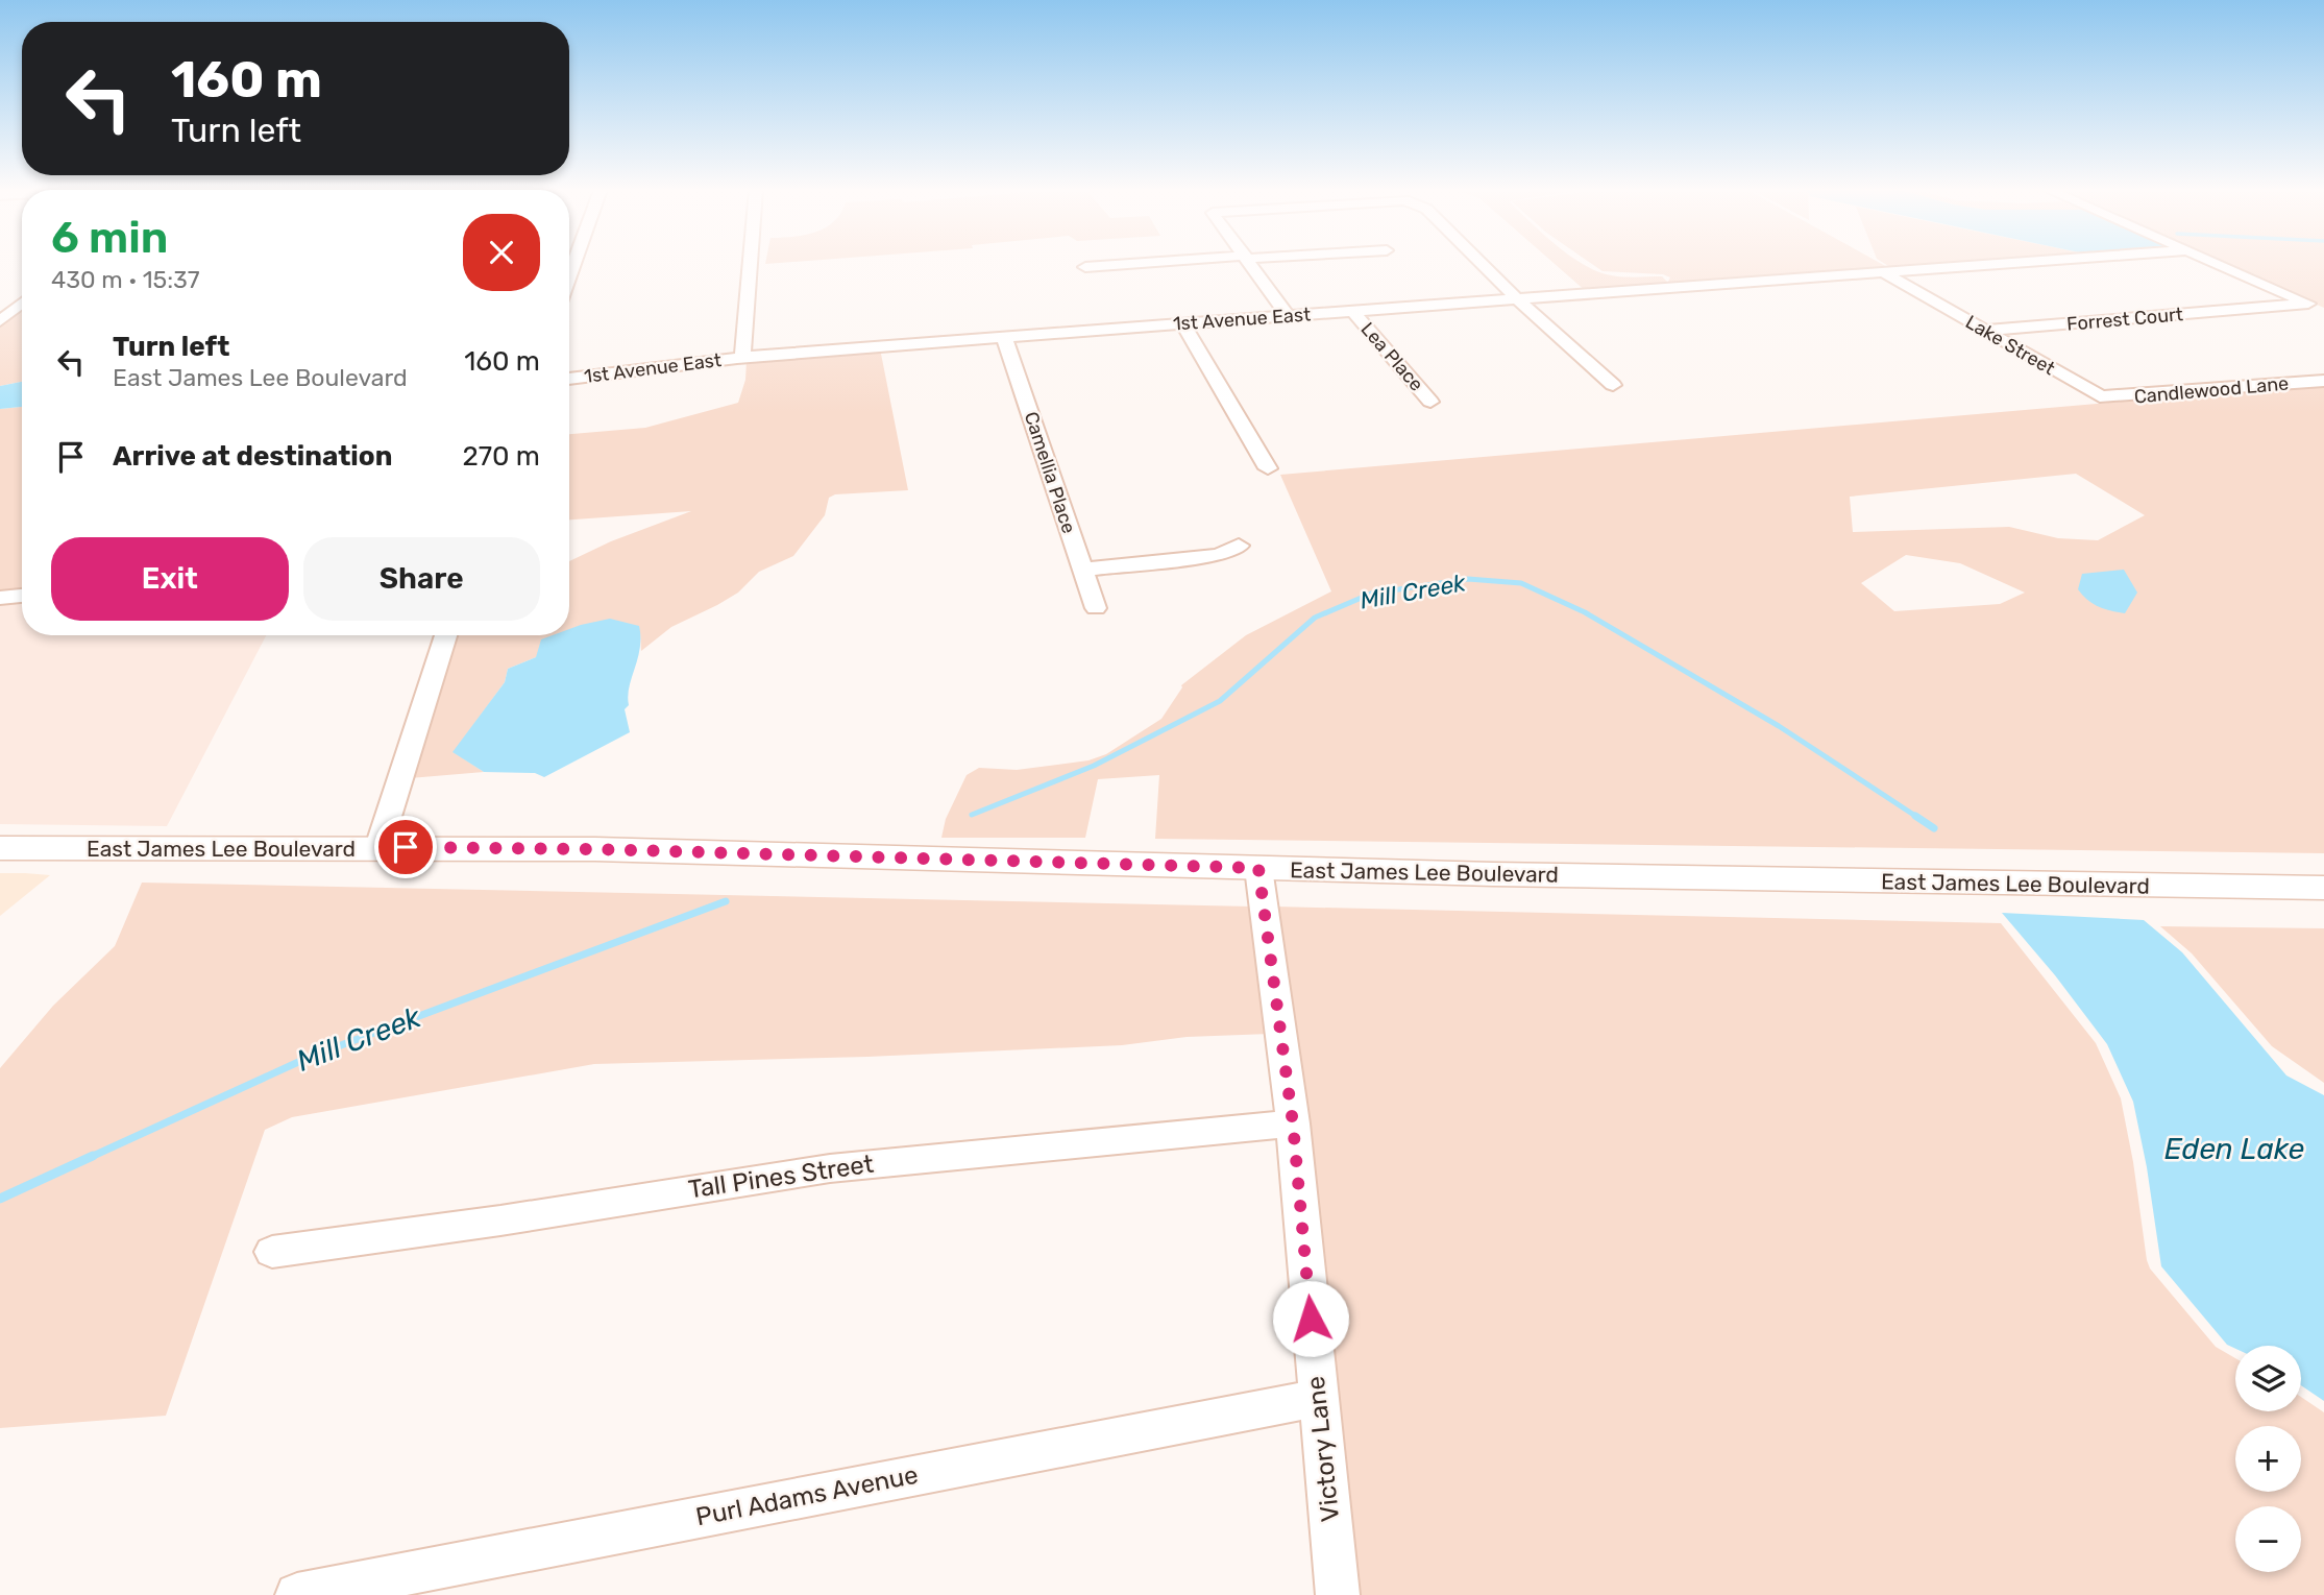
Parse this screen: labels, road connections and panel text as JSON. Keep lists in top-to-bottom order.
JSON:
{
  "streets": {
    "main road": ["East James Lee Boulevard"],
    "street": [
      "1st Avenue East",
      "Forrest Court",
      "Lake Street",
      "Lea Place",
      "Candlewood Lane",
      "Camellia Place",
      "Tall Pines Street",
      "Victory Lane",
      "Purl Adams Avenue"
    ]
  },
  "crossings": [
    ["1st Avenue East", "Lake Street"],
    ["1st Avenue East", "Lea Place"],
    ["1st Avenue East", "Camellia Place"],
    ["Forrest Court", "Lake Street"],
    ["Lake Street", "Candlewood Lane"],
    ["East James Lee Boulevard", "Victory Lane"],
    ["Tall Pines Street", "Victory Lane"],
    ["Victory Lane", "Purl Adams Avenue"]
  ],
  "water": ["Mill Creek", "Eden Lake"],
  "page": {
    "turn": ["160 m", "Turn left"],
    "heading": ["6 min", "430 m · 15:37"],
    "list": [
      {
        "name": "Turn left",
        "note": "East James Lee Boulevard",
        "value": "160 m"
      },
      {
        "name": "Arrive at destination",
        "value": "270 m"
      }
    ],
    "buttons": ["Exit", "Share"],
    "map_buttons": ["+", "−"]
  }
}
